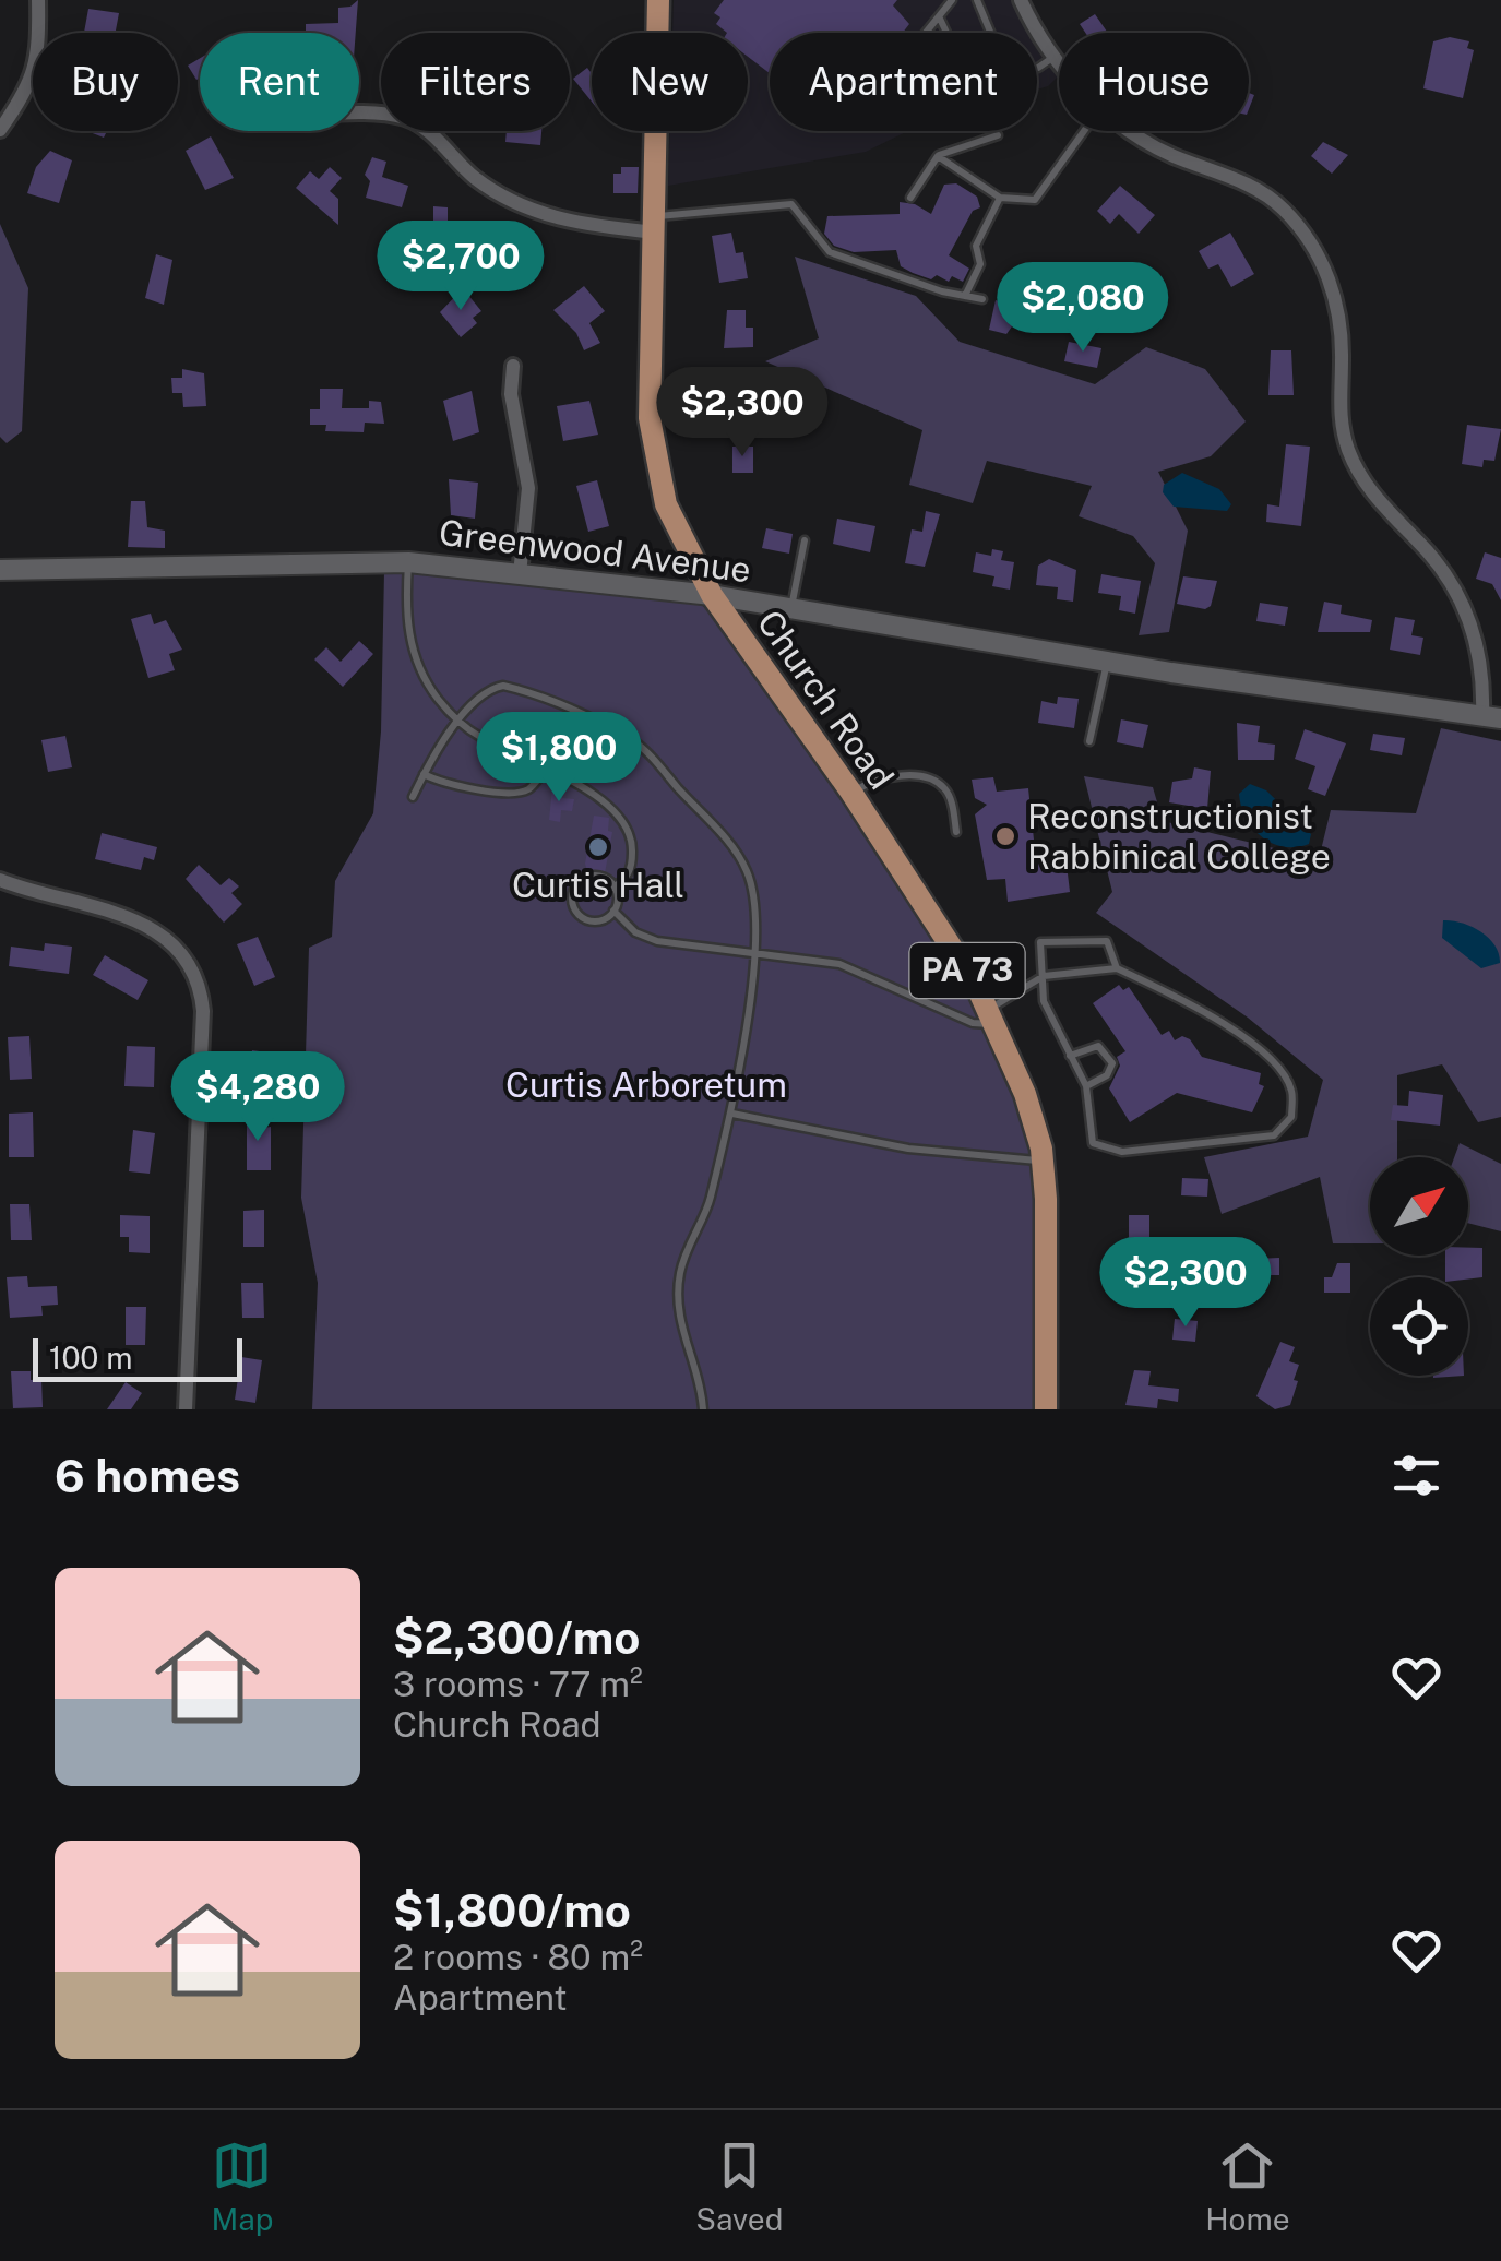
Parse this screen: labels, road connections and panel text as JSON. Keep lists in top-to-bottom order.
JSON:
{
  "streets": {
    "main road": ["Greenwood Avenue", "Church Road", "PA 73"]
  },
  "crossings": [
    ["Greenwood Avenue", "Church Road"]
  ],
  "parks": ["Curtis Arboretum"],
  "places": ["Reconstructionist Rabbinical College", "Curtis Hall"],
  "scale_bar": "100 m",
  "north": "top right",
  "page": {
    "chip": [
      "Buy",
      "Rent",
      "Filters",
      "New",
      "Apartment",
      "House"
    ],
    "price": [
      "$2,700",
      "$2,080",
      "$2,300",
      "$1,800",
      "$4,280",
      "$2,300"
    ],
    "scale": "100 m",
    "heading": "6 homes",
    "list": [
      {
        "name": "$2,300/mo",
        "note": "3 rooms · 77 m² · Church Road"
      },
      {
        "name": "$1,800/mo",
        "note": "2 rooms · 80 m² · Apartment"
      }
    ],
    "tabs": ["Map", "Saved", "Home"]
  }
}
